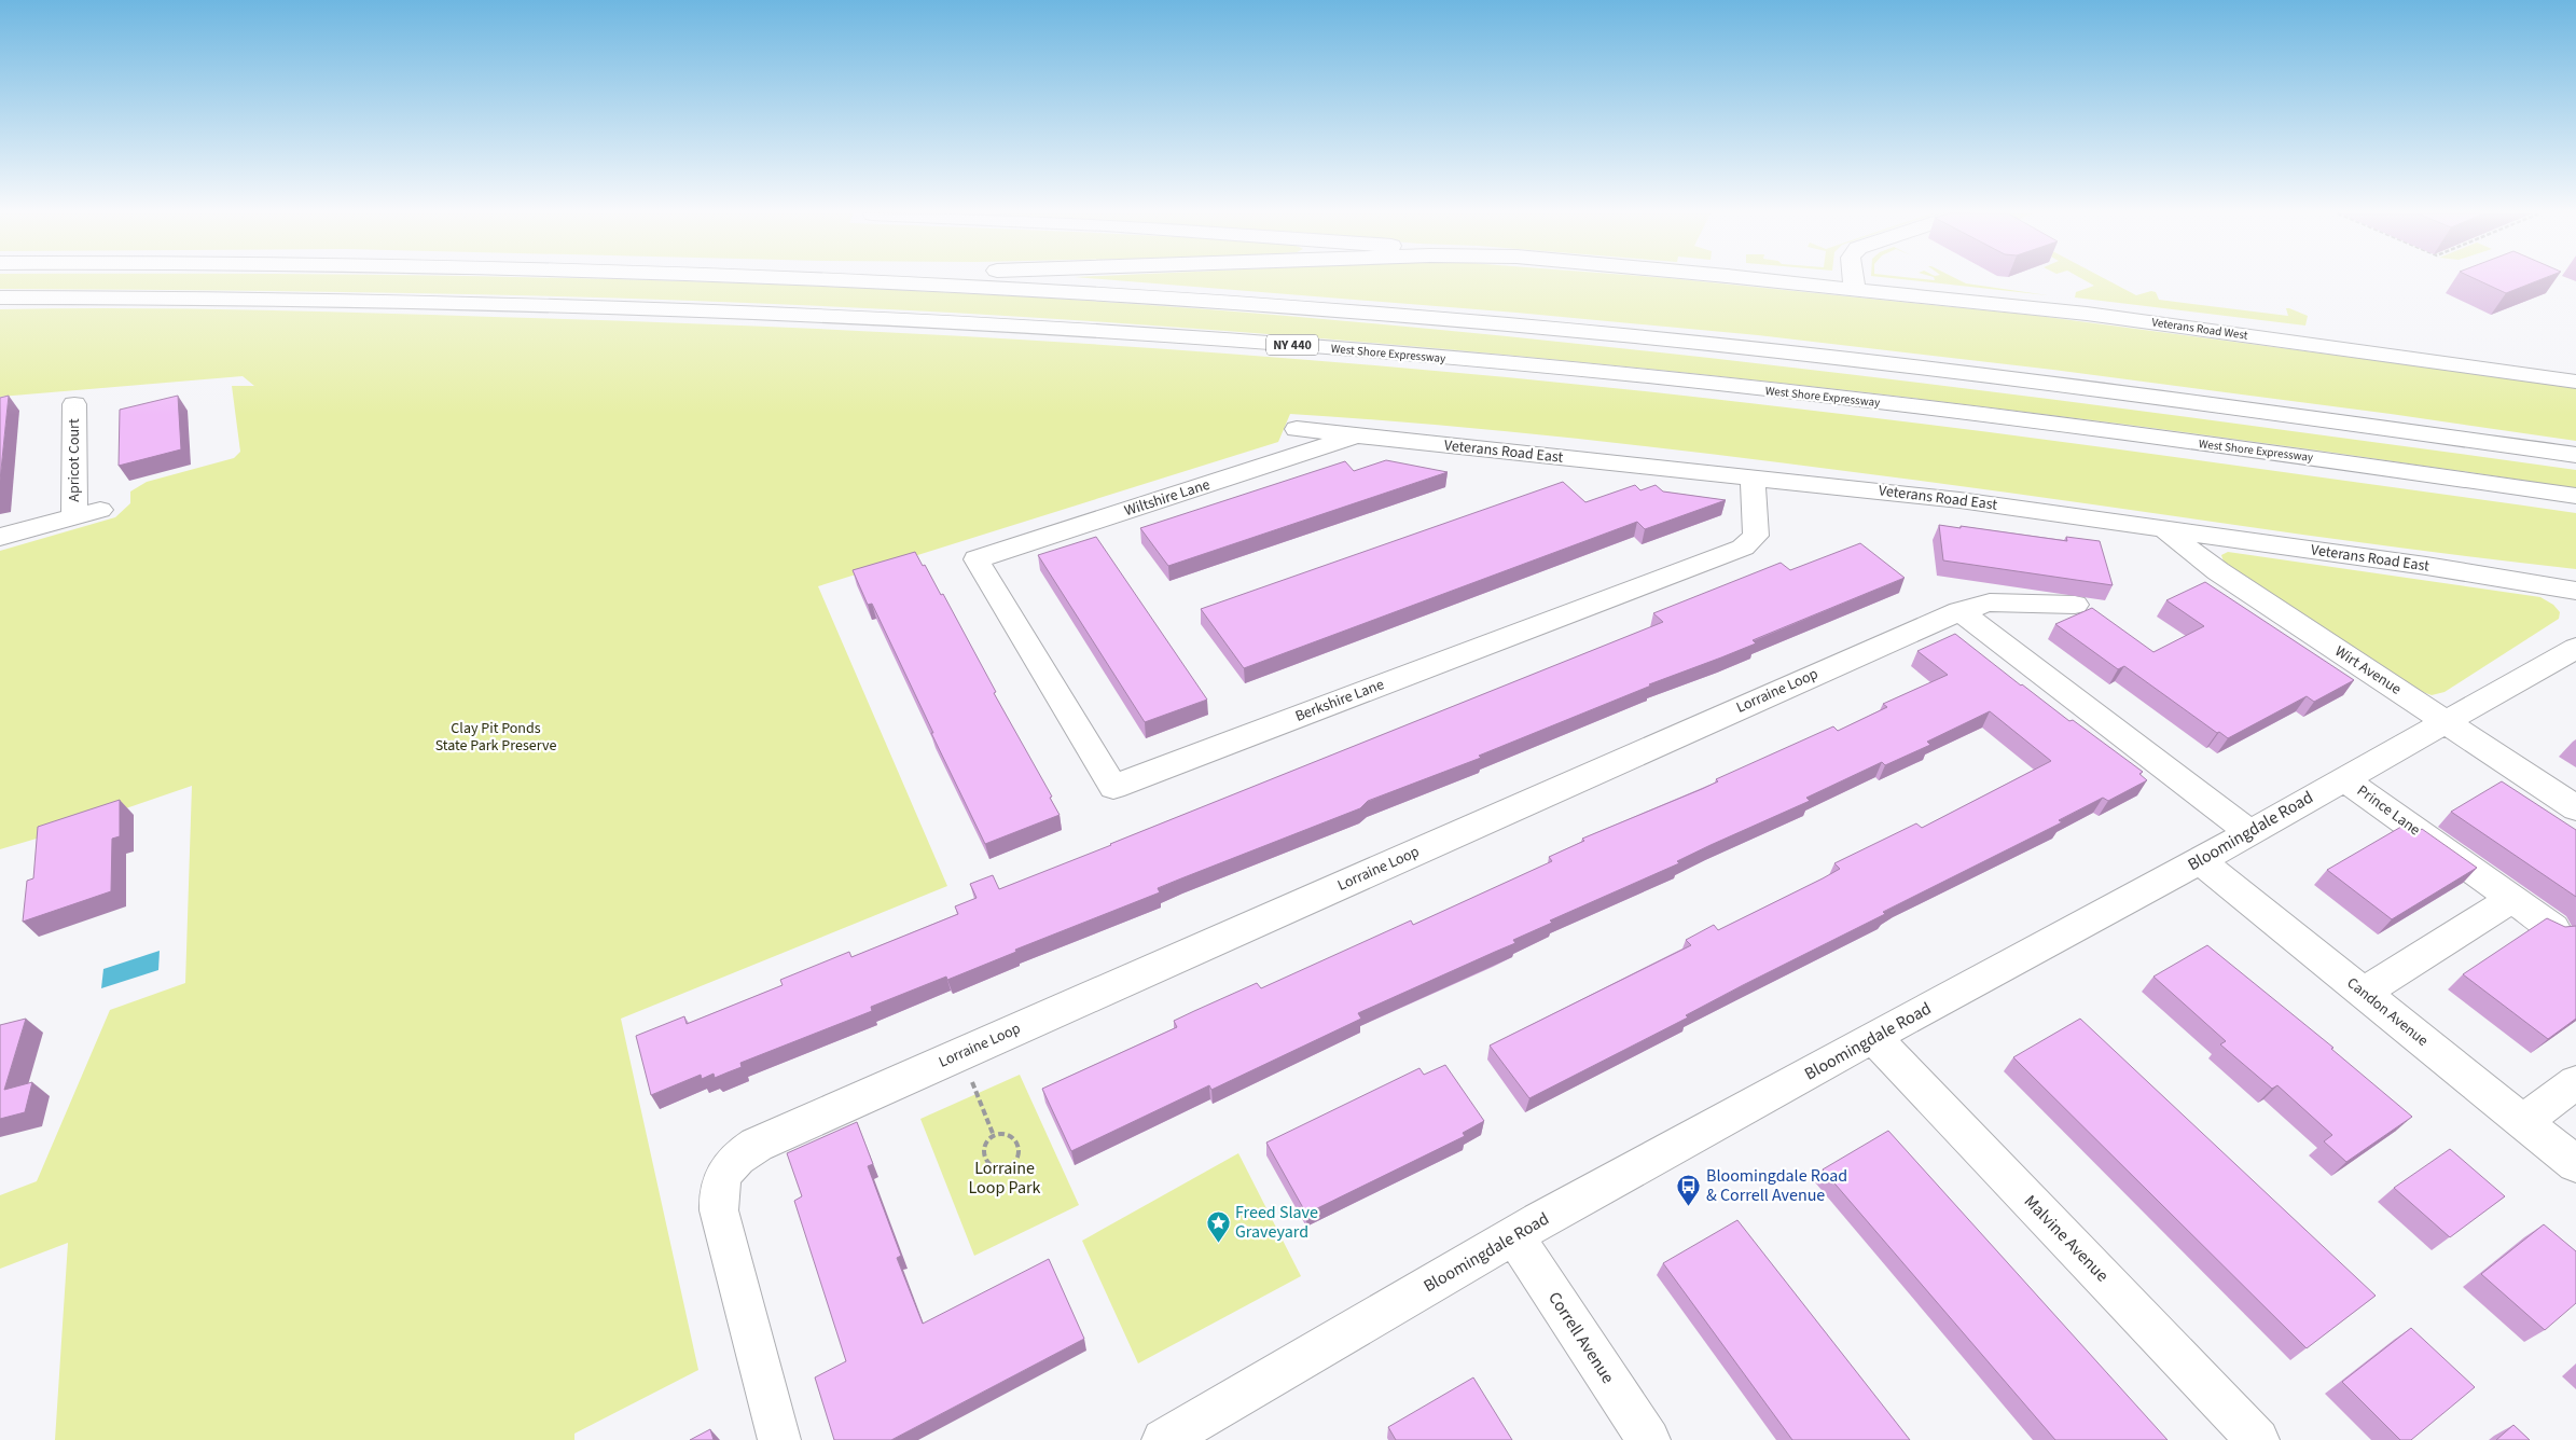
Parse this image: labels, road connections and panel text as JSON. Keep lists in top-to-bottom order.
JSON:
{
  "streets": {
    "main road": [
      "Veterans Road West",
      "NY 440",
      "West Shore Expressway",
      "Veterans Road East",
      "Apricot Court",
      "Wiltshire Lane",
      "Wirt Avenue",
      "Lorraine Loop",
      "Berkshire Lane",
      "Prince Lane",
      "Bloomingdale Road",
      "Candon Avenue",
      "Malvine Avenue",
      "Correll Avenue"
    ]
  },
  "crossings": [
    ["Veterans Road East", "Wiltshire Lane"],
    ["Veterans Road East", "Wirt Avenue"],
    ["Veterans Road East", "Berkshire Lane"],
    ["Wiltshire Lane", "Berkshire Lane"],
    ["Wirt Avenue", "Bloomingdale Road"],
    ["Prince Lane", "Bloomingdale Road"],
    ["Bloomingdale Road", "Candon Avenue"],
    ["Bloomingdale Road", "Malvine Avenue"],
    ["Bloomingdale Road", "Correll Avenue"]
  ],
  "parks": ["Clay Pit Ponds State Park Preserve", "Lorraine Loop Park"],
  "places": {
    "bus stop": ["Bloomingdale Road & Correll Avenue"],
    "place": ["Freed Slave Graveyard"]
  }
}
